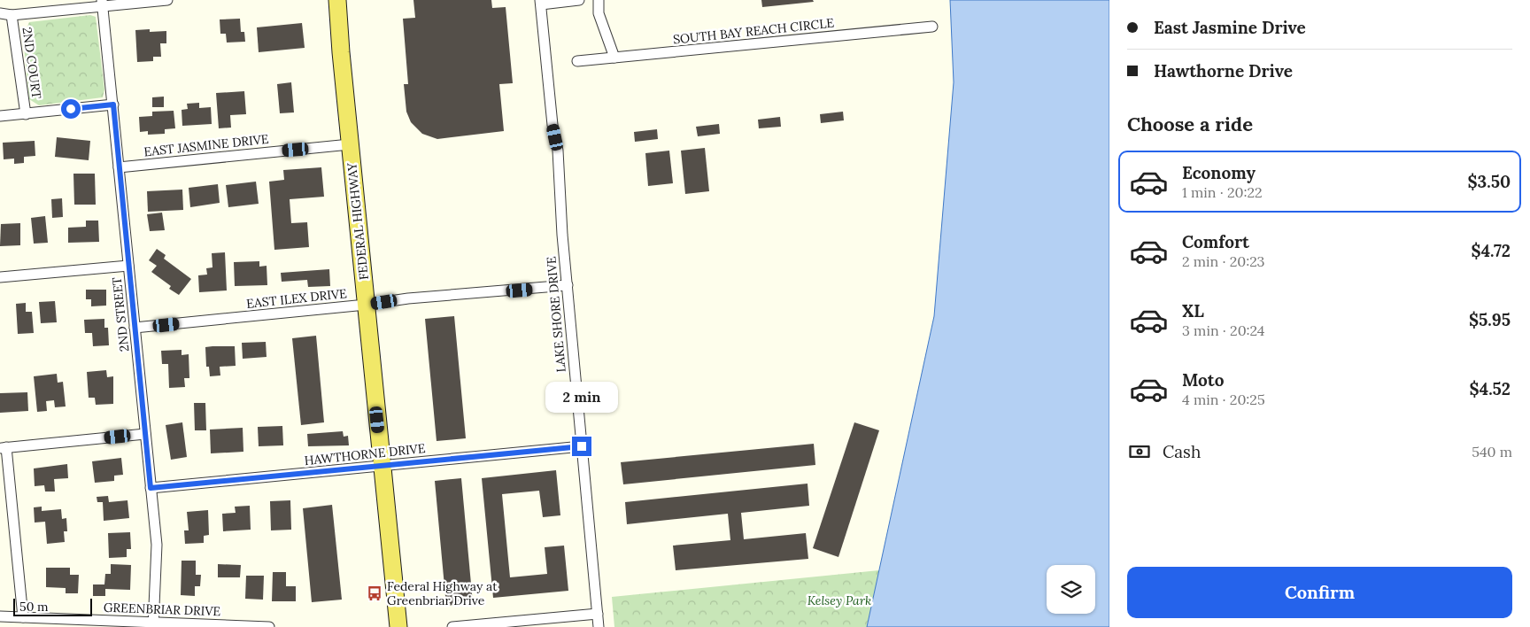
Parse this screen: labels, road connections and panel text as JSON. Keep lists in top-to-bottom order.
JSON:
{
  "streets": {
    "main road": ["FEDERAL HIGHWAY"],
    "street": [
      "SOUTH BAY REACH CIRCLE",
      "2ND COURT",
      "EAST JASMINE DRIVE",
      "EAST ILEX DRIVE",
      "2ND STREET",
      "LAKE SHORE DRIVE",
      "HAWTHORNE DRIVE",
      "GREENBRIAR DRIVE"
    ]
  },
  "crossings": [
    ["EAST JASMINE DRIVE", "FEDERAL HIGHWAY"],
    ["EAST JASMINE DRIVE", "2ND STREET"],
    ["FEDERAL HIGHWAY", "EAST ILEX DRIVE"],
    ["FEDERAL HIGHWAY", "HAWTHORNE DRIVE"],
    ["EAST ILEX DRIVE", "2ND STREET"],
    ["EAST ILEX DRIVE", "LAKE SHORE DRIVE"],
    ["2ND STREET", "HAWTHORNE DRIVE"],
    ["2ND STREET", "GREENBRIAR DRIVE"],
    ["LAKE SHORE DRIVE", "HAWTHORNE DRIVE"]
  ],
  "parks": ["Kelsey Park"],
  "places": {
    "bus stop": ["Federal Highway at Greenbriar Drive"]
  },
  "scale_bar": "50 m",
  "page": {
    "banner": ["East Jasmine Drive", "Hawthorne Drive"],
    "heading": "Choose a ride",
    "list": [
      {
        "name": "Economy",
        "note": "1 min · 20:22",
        "value": "$3.50"
      },
      {
        "name": "Comfort",
        "note": "2 min · 20:23",
        "value": "$4.72"
      },
      {
        "name": "XL",
        "note": "3 min · 20:24",
        "value": "$5.95"
      },
      {
        "name": "Moto",
        "note": "4 min · 20:25",
        "value": "$4.52"
      }
    ],
    "bubble": "2 min",
    "pay": ["Cash", "540 m"],
    "buttons": "Confirm",
    "scale": "50 m"
  }
}
